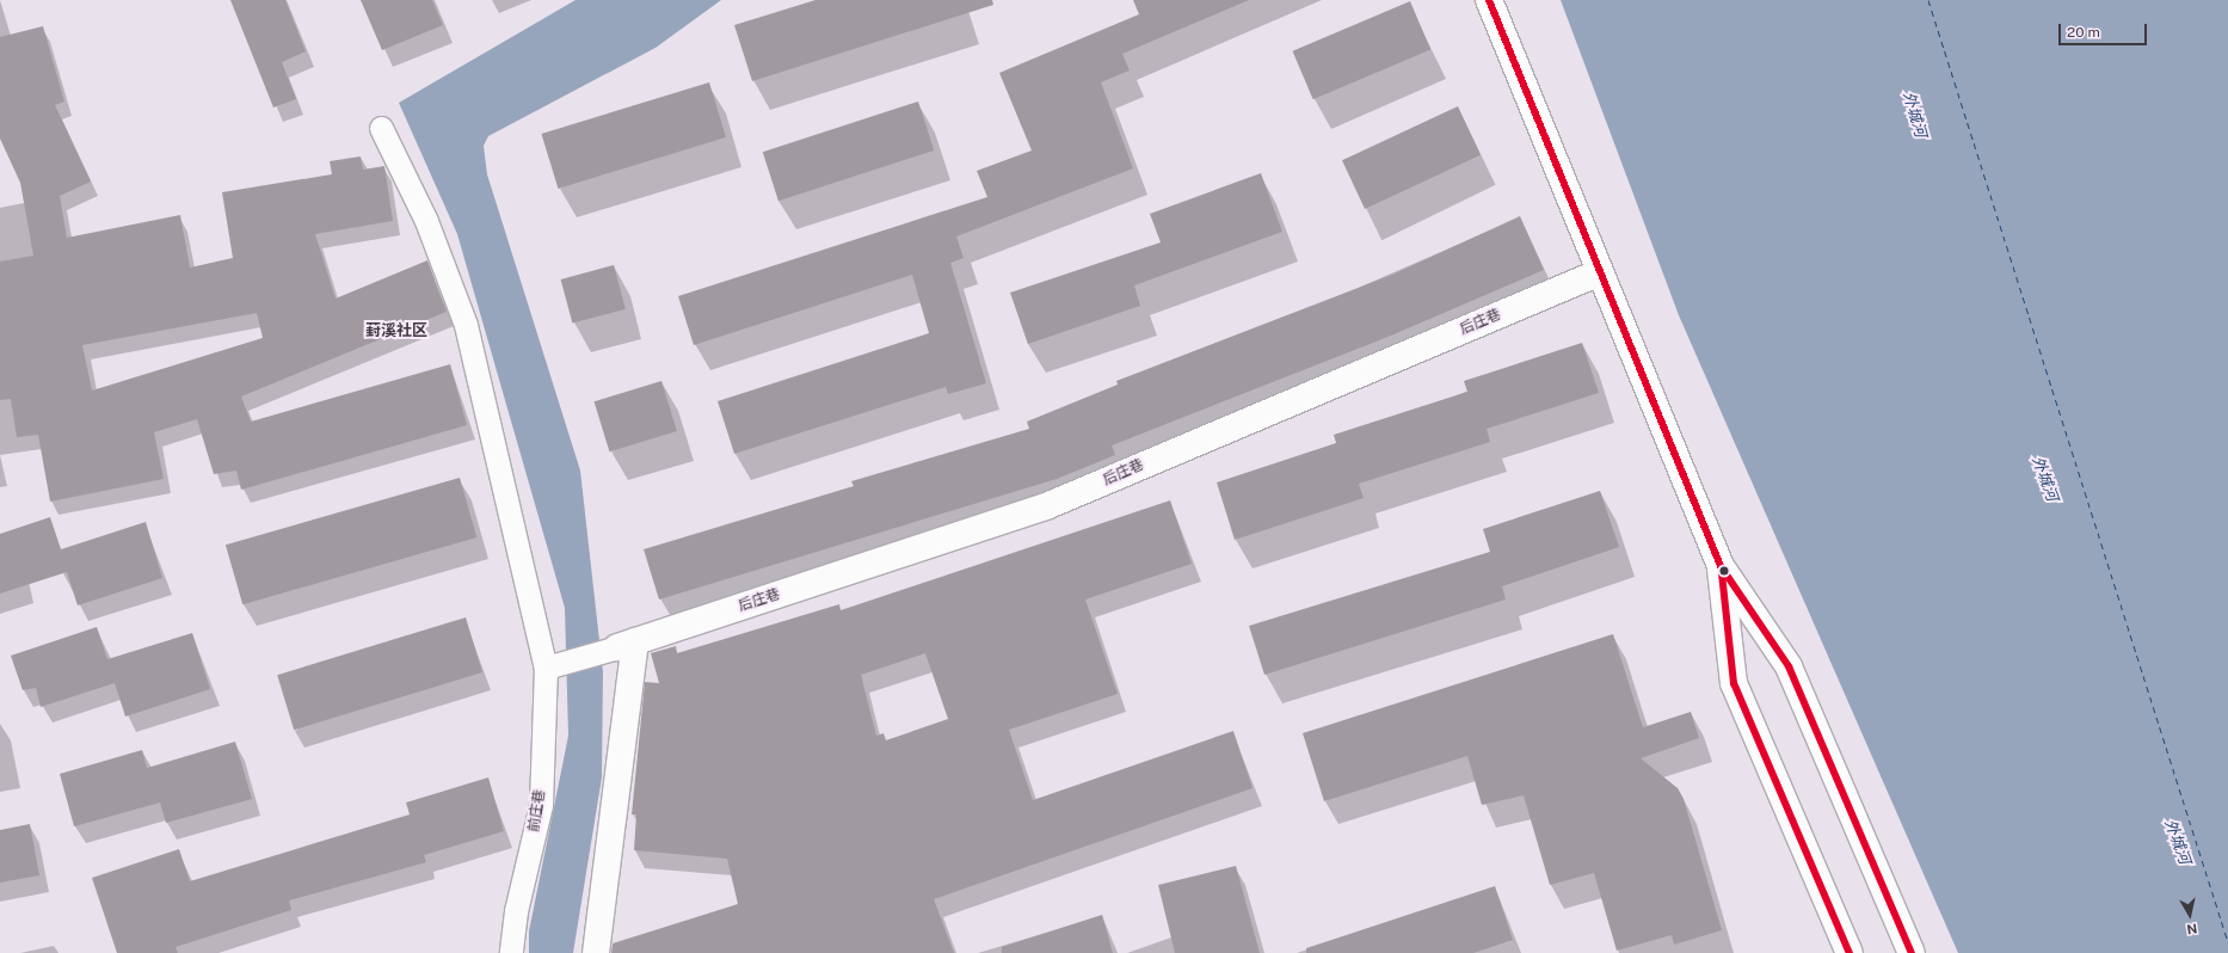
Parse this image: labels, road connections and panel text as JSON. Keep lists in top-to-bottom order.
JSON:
{
  "streets": {
    "main road": ["后庄巷"],
    "street": ["前庄巷"]
  },
  "crossings": [
    ["后庄巷", "前庄巷"]
  ],
  "districts": ["葑溪社区"],
  "water": ["外城河"],
  "scale_bar": "20 m",
  "north": "bottom"
}
